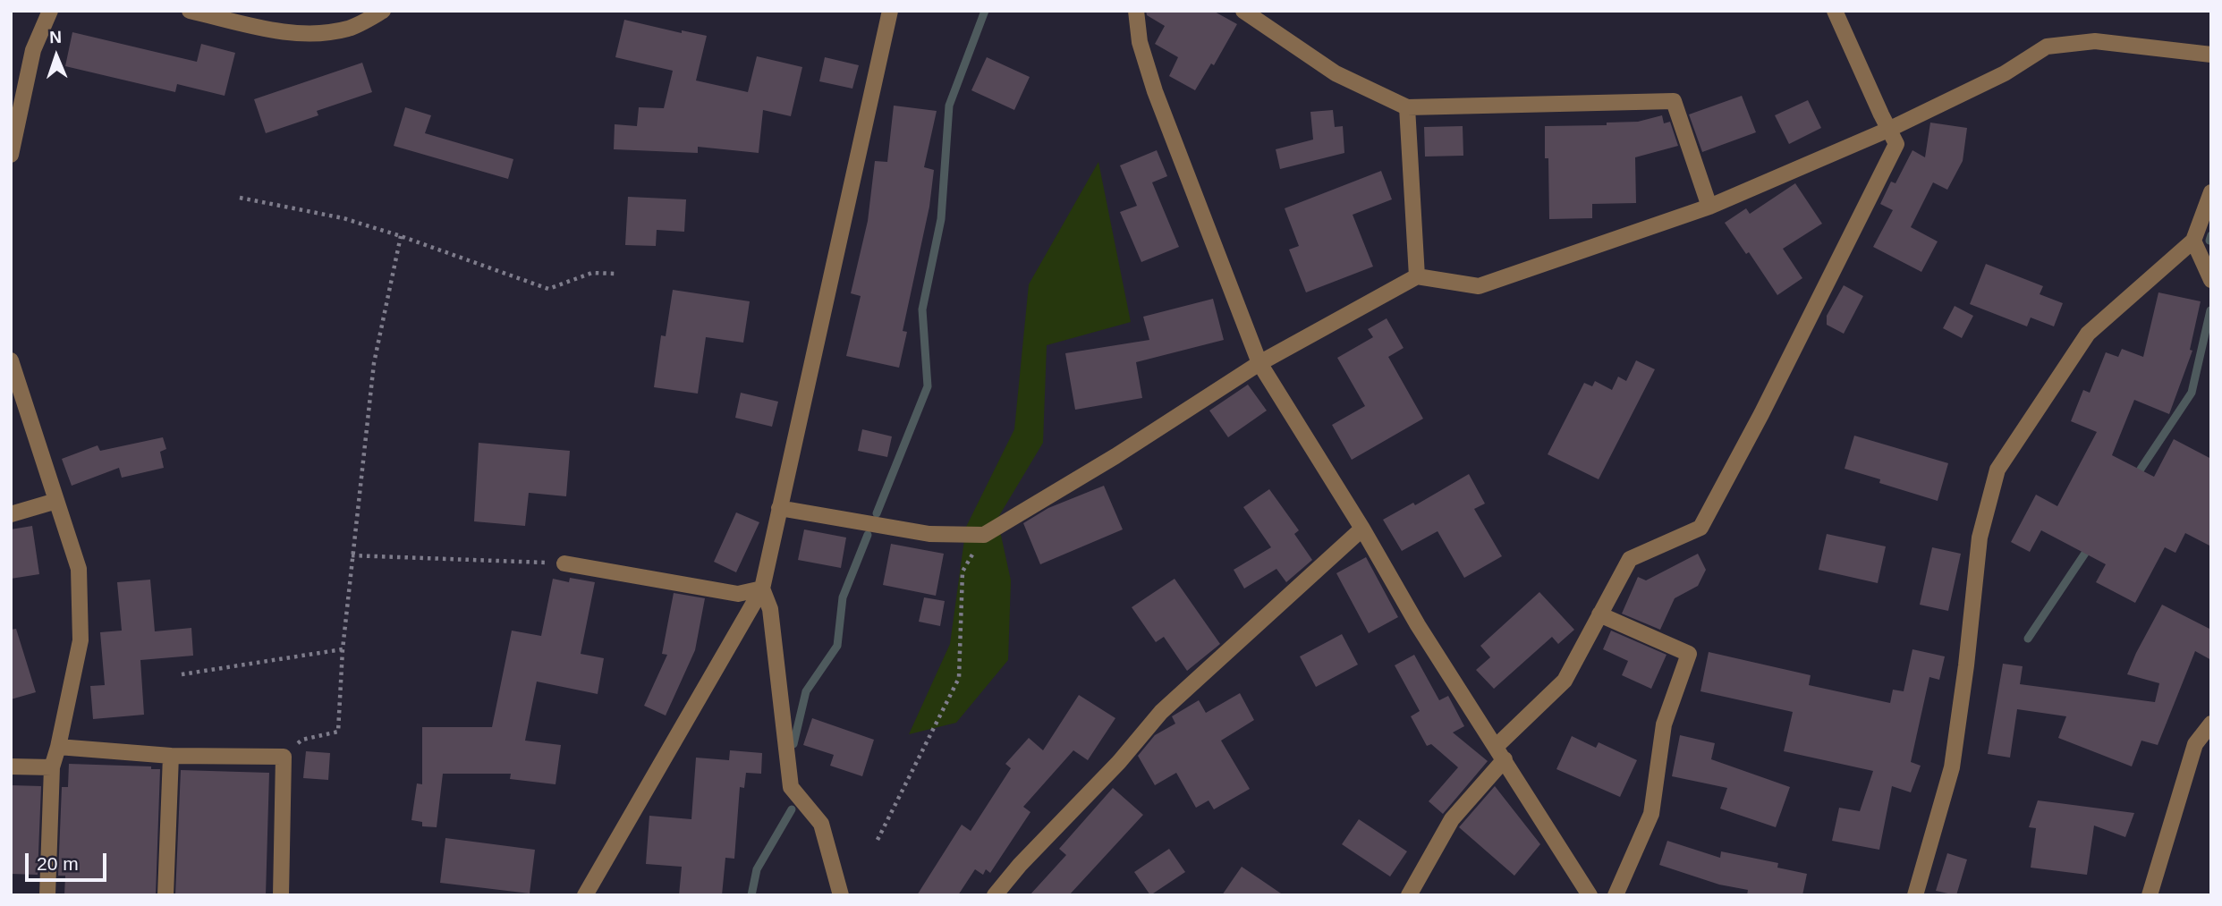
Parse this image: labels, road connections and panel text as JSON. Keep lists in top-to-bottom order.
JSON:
{
  "scale_bar": "20 m",
  "north": "top"
}
